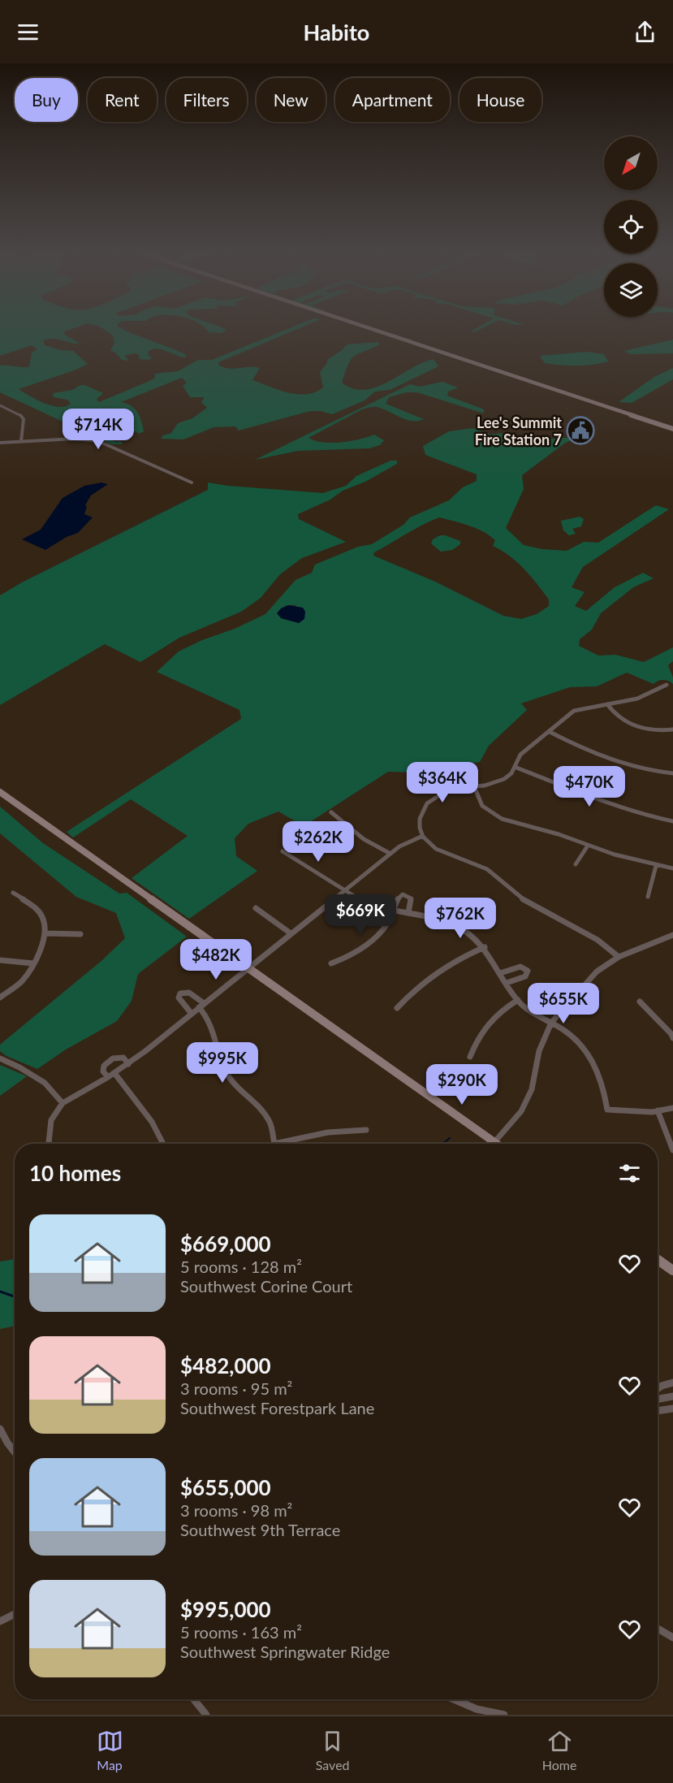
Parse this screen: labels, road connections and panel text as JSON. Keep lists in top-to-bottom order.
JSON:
{
  "places": {
    "public building": ["Lee's Summit Fire Station 7"]
  },
  "north": "bottom left",
  "page": {
    "header": "Habito",
    "chip": [
      "Buy",
      "Rent",
      "Filters",
      "New",
      "Apartment",
      "House"
    ],
    "price": [
      "$714K",
      "$364K",
      "$470K",
      "$262K",
      "$669K",
      "$762K",
      "$482K",
      "$655K",
      "$995K",
      "$290K"
    ],
    "heading": "10 homes",
    "list": [
      {
        "name": "$669,000",
        "note": "5 rooms · 128 m² · Southwest Corine Court"
      },
      {
        "name": "$482,000",
        "note": "3 rooms · 95 m² · Southwest Forestpark Lane"
      },
      {
        "name": "$655,000",
        "note": "3 rooms · 98 m² · Southwest 9th Terrace"
      },
      {
        "name": "$995,000",
        "note": "5 rooms · 163 m² · Southwest Springwater Ridge"
      }
    ],
    "tabs": ["Map", "Saved", "Home"]
  }
}
